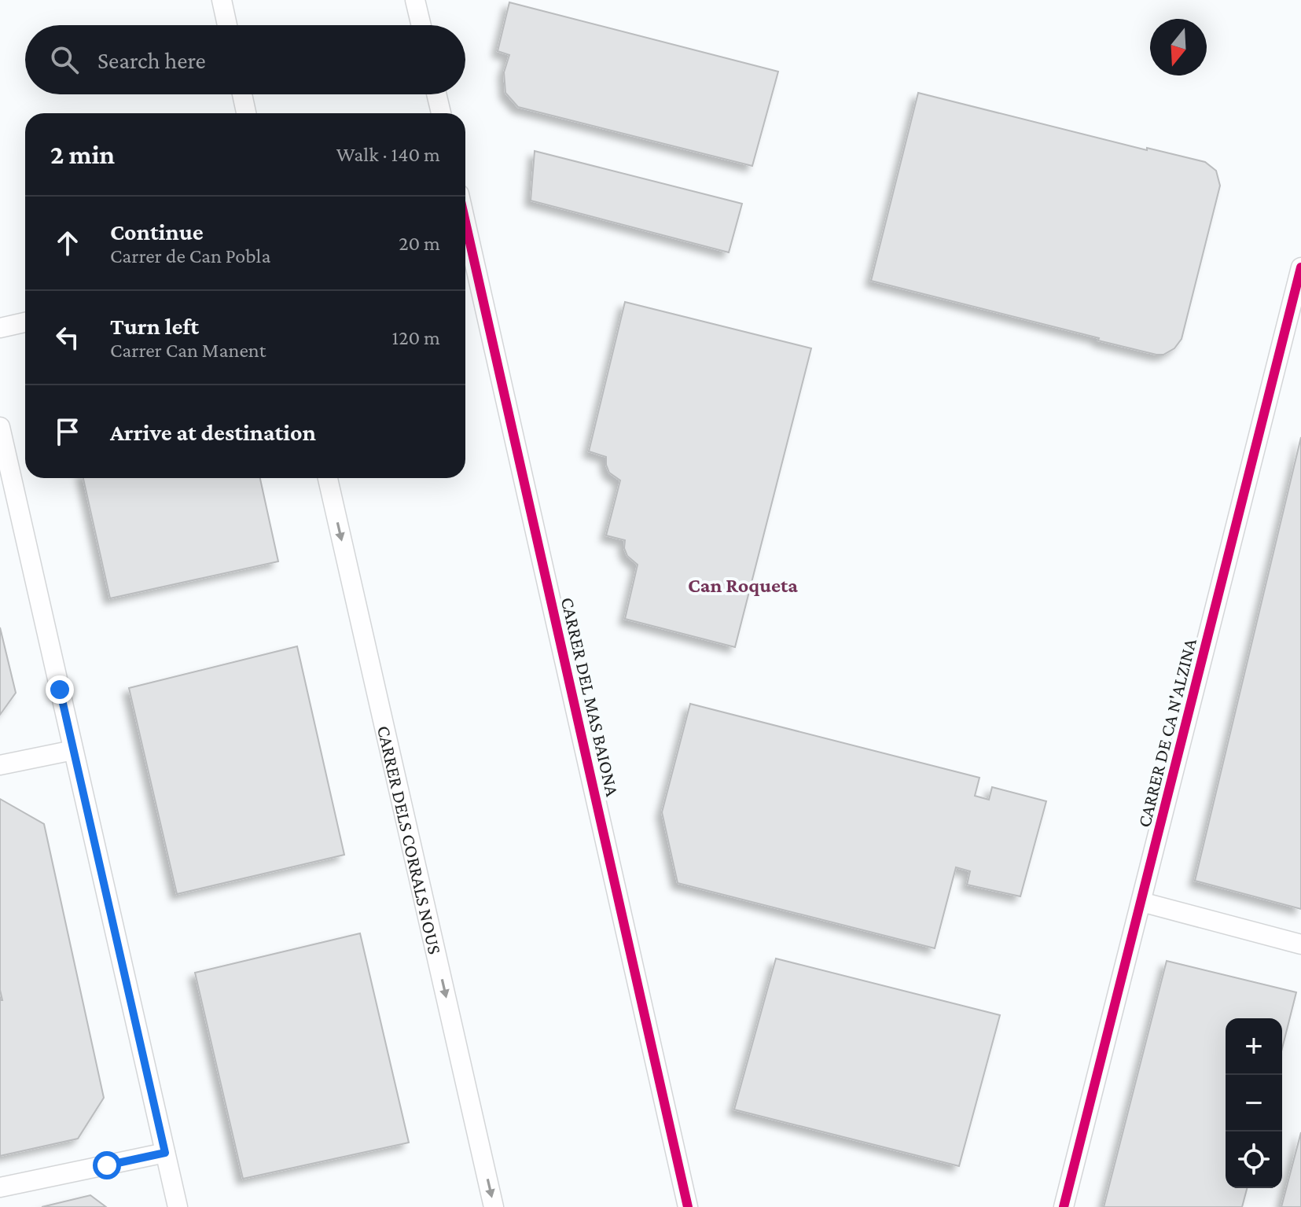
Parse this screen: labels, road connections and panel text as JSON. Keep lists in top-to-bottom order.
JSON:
{
  "streets": {
    "street": ["CARRER DEL MAS BAIONA", "CARRER DE CA N'ALZINA", "CARRER DELS CORRALS NOUS"]
  },
  "one_way": ["CARRER DELS CORRALS NOUS"],
  "districts": ["Can Roqueta"],
  "north": "bottom",
  "page": {
    "search": "Search here",
    "heading": ["2 min", "Walk · 140 m"],
    "list": [
      ["Continue", "Carrer de Can Pobla", "20 m"],
      ["Turn left", "Carrer Can Manent", "120 m"],
      "Arrive at destination"
    ],
    "map_buttons": ["+", "−"]
  }
}
